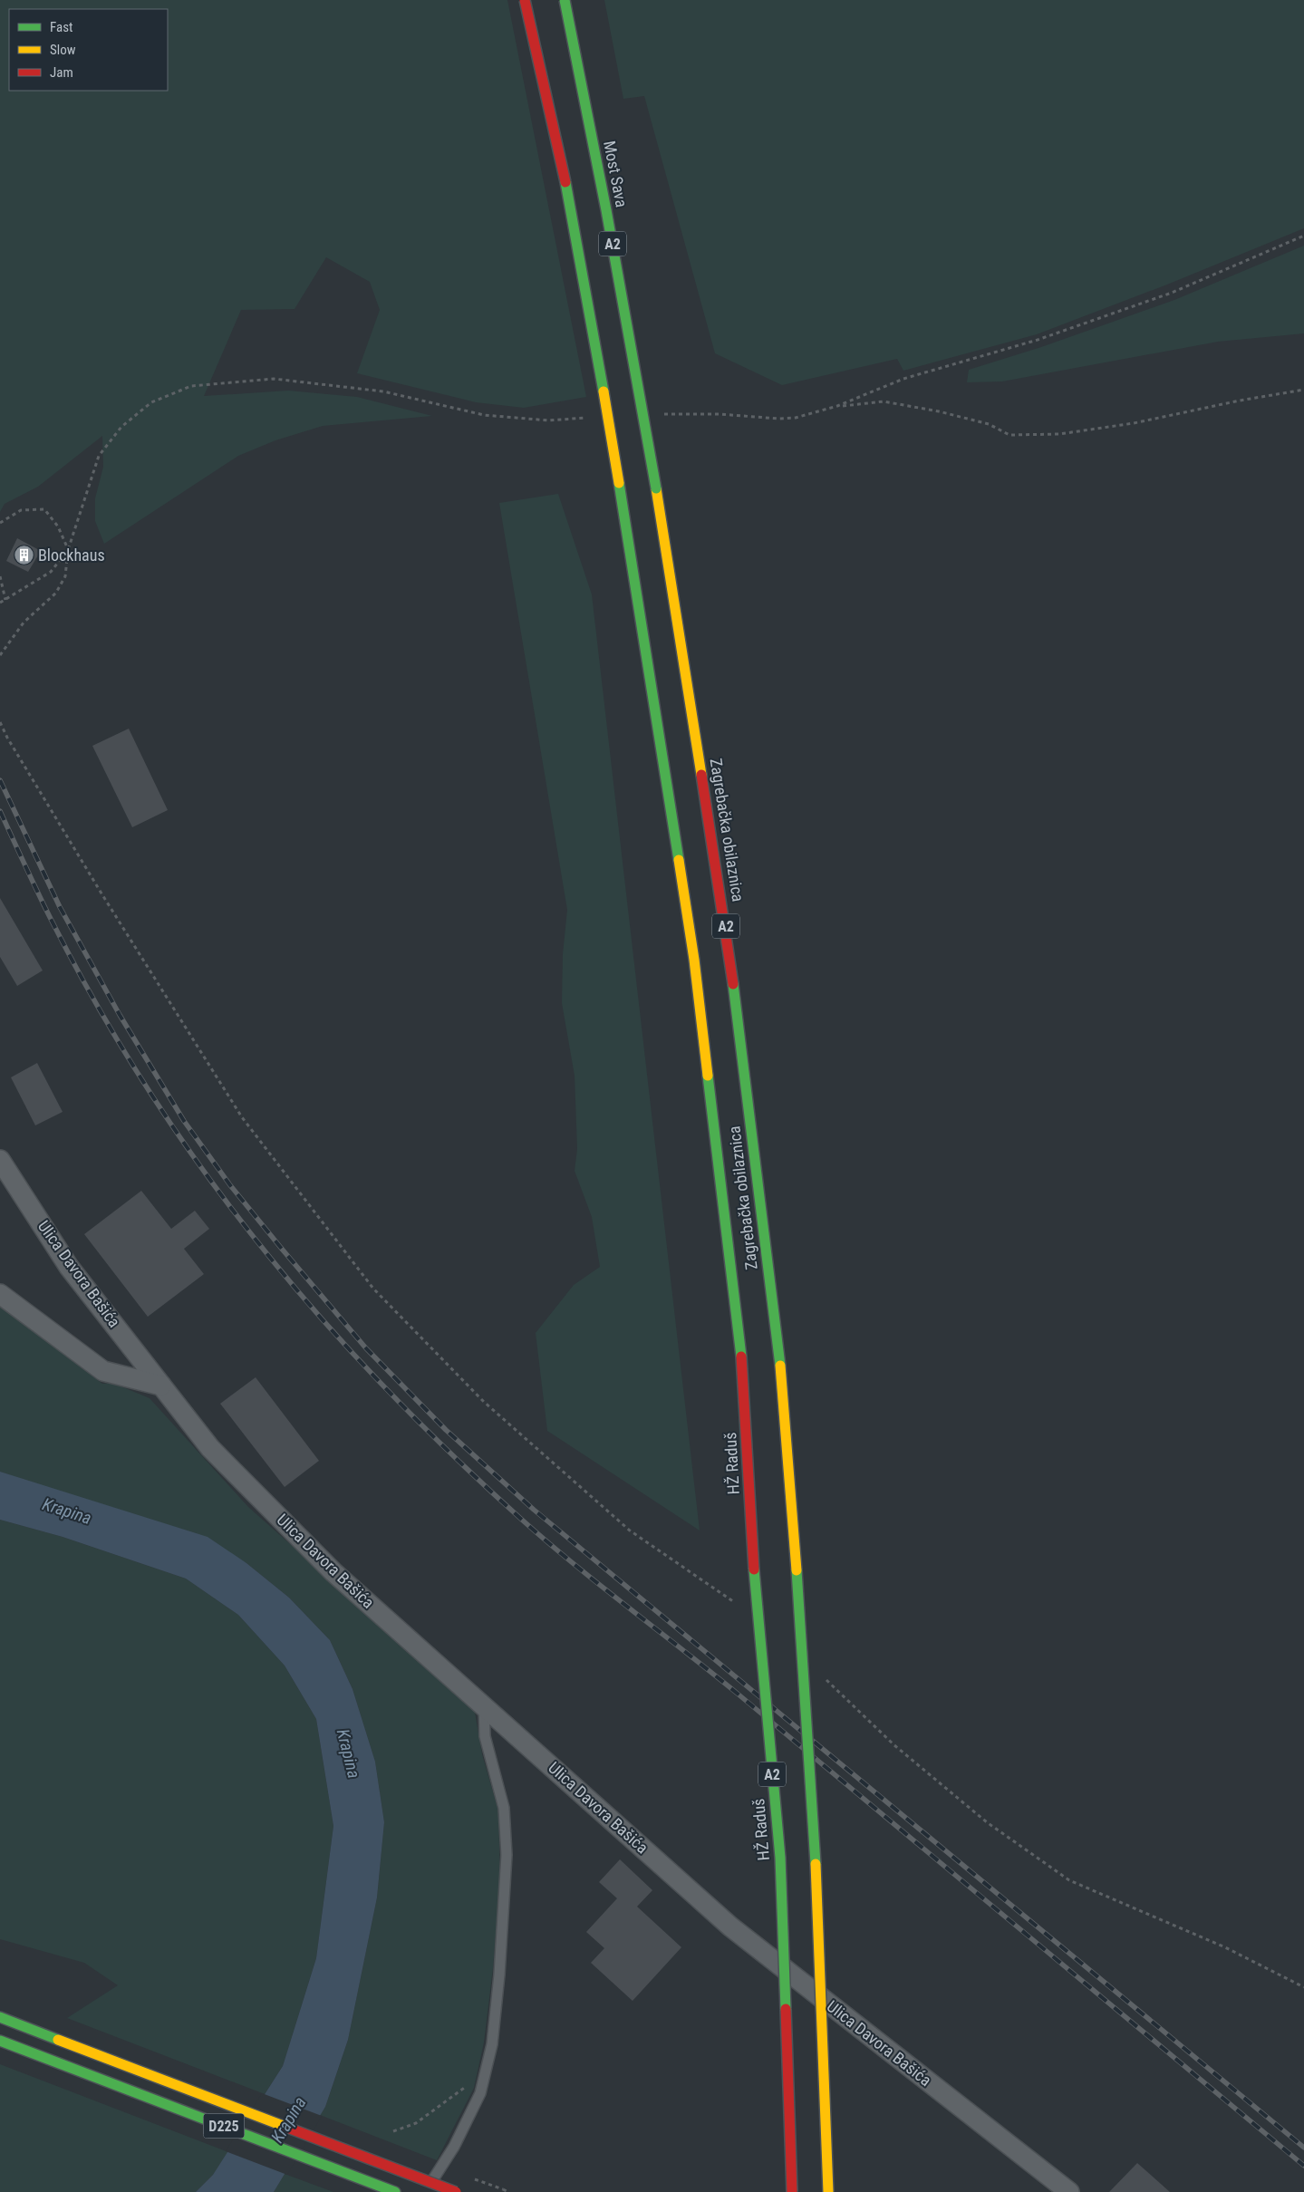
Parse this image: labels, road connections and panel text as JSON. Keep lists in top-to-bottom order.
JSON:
{
  "streets": {
    "main road": [
      "Most Sava",
      "A2",
      "Zagrebačka obilaznica",
      "HŽ Raduš",
      "D225"
    ],
    "street": ["Ulica Davora Bašića"]
  },
  "crossings": [
    ["Most Sava", "Zagrebačka obilaznica"],
    ["Zagrebačka obilaznica", "HŽ Raduš"]
  ],
  "water": ["Krapina"],
  "places": {
    "building": ["Blockhaus"]
  },
  "legend": ["Fast", "Slow", "Jam"]
}
